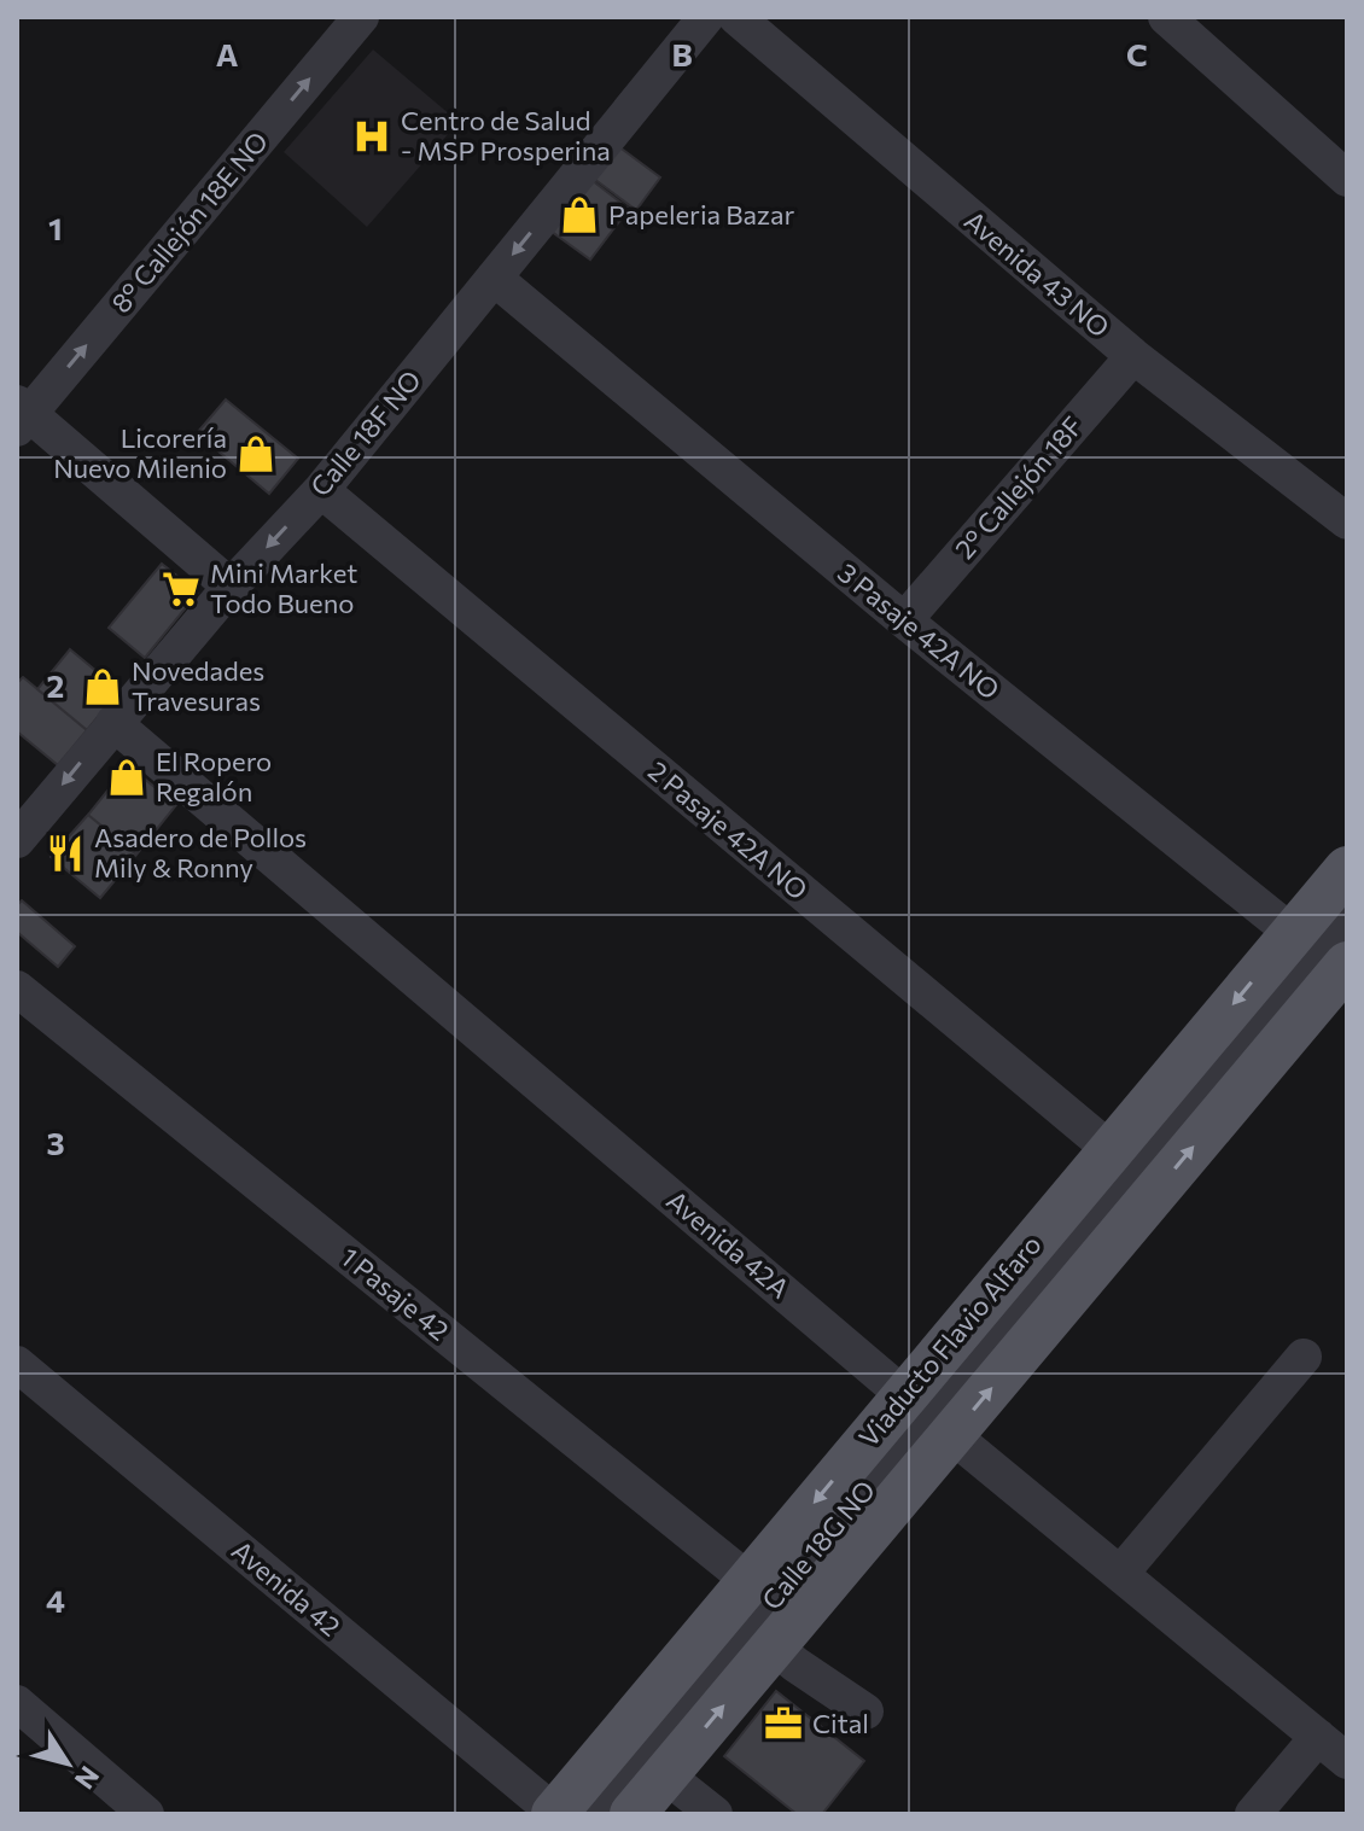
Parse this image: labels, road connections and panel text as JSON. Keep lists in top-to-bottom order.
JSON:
{
  "streets": {
    "main road": ["Viaducto Flavio Alfaro"],
    "street": [
      "8° Callejón 18E NO",
      "Avenida 43 NO",
      "Calle 18F NO",
      "2° Callejón 18F",
      "3 Pasaje 42A NO",
      "2 Pasaje 42A NO",
      "Avenida 42A",
      "1 Pasaje 42",
      "Calle 18G NO",
      "Avenida 42"
    ]
  },
  "crossings": [
    ["Avenida 43 NO", "2° Callejón 18F"],
    ["Calle 18F NO", "3 Pasaje 42A NO"],
    ["Calle 18F NO", "2 Pasaje 42A NO"],
    ["Calle 18F NO", "Avenida 42A"],
    ["2° Callejón 18F", "3 Pasaje 42A NO"],
    ["3 Pasaje 42A NO", "Calle 18G NO"],
    ["2 Pasaje 42A NO", "Calle 18G NO"],
    ["Avenida 42A", "Calle 18G NO"],
    ["1 Pasaje 42", "Calle 18G NO"],
    ["Viaducto Flavio Alfaro", "Avenida 42"]
  ],
  "one_way": ["8° Callejón 18E NO", "Calle 18F NO"],
  "places": {
    "hospital": ["Centro de Salud - MSP Prosperina"],
    "shop": [
      "Papeleria Bazar",
      "Licorería Nuevo Milenio",
      "Novedades Travesuras",
      "El Ropero Regalón"
    ],
    "supermarket": ["Mini Market Todo Bueno"],
    "restaurant": ["Asadero de Pollos Mily & Ronny"],
    "office": ["Cital"]
  },
  "north": "bottom right",
  "grid": {
    "columns": ["A", "B", "C"],
    "rows": [
      "1",
      "2",
      "3",
      "4"
    ]
  }
}
